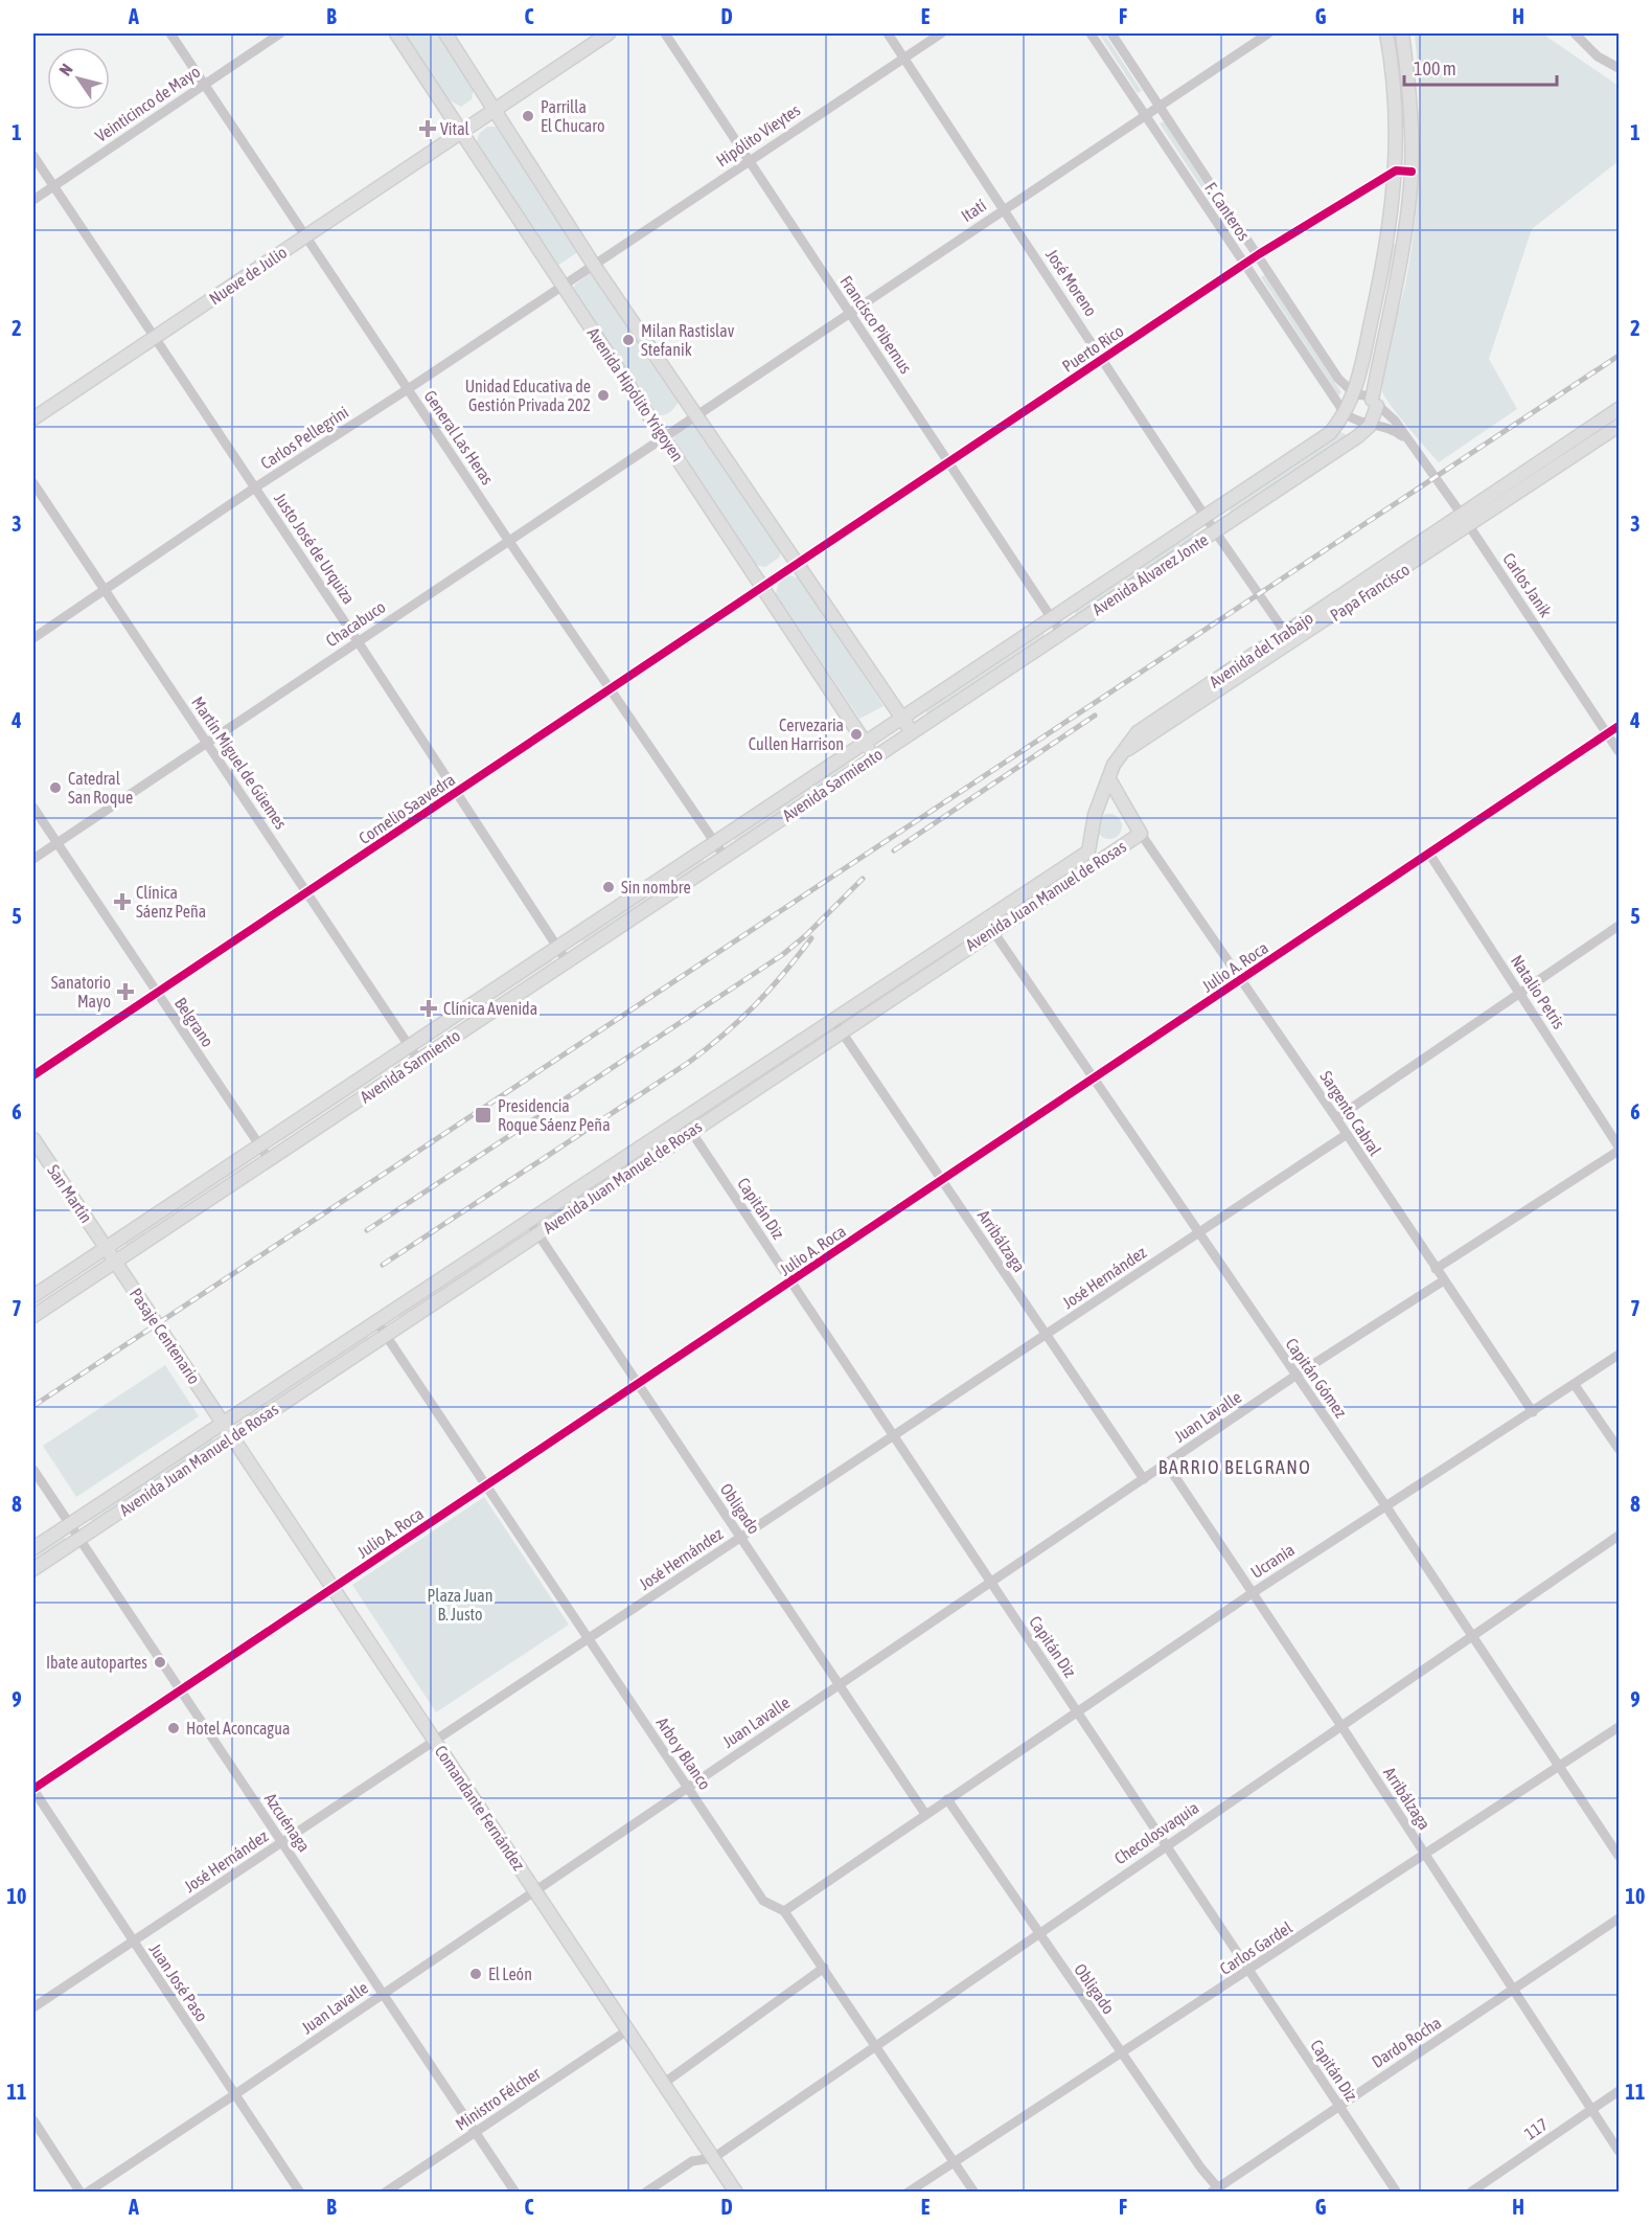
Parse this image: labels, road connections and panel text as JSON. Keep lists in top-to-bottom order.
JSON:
{
  "streets": {
    "main road": [
      "Nueve de Julio",
      "Avenida Hipólito Yrigoyen",
      "Avenida Álvarez Jonte",
      "Papa Francisco",
      "Avenida del Trabajo",
      "Avenida Sarmiento",
      "Avenida Juan Manuel de Rosas",
      "San Martín",
      "Pasaje Centenario",
      "Comandante Fernández"
    ],
    "street": [
      "Veinticinco de Mayo",
      "Hipólito Vieytes",
      "Itatí",
      "F. Canteros",
      "José Moreno",
      "Francisco Pibernus",
      "Puerto Rico",
      "Carlos Pellegrini",
      "General Las Heras",
      "Justo José de Urquiza",
      "Carlos Janik",
      "Chacabuco",
      "Martín Miguel de Güemes",
      "Cornelio Saavedra",
      "Julio A. Roca",
      "Natalio Petris",
      "Belgrano",
      "Sargento Cabral",
      "Capitán Diz",
      "Arribálzaga",
      "José Hernández",
      "Capitán Gómez",
      "Juan Lavalle",
      "Obligado",
      "Ucrania",
      "Arbo y Blanco",
      "Azcuénaga",
      "Checolosvaquia",
      "Carlos Gardel",
      "Juan José Paso",
      "Dardo Rocha",
      "Ministro Félcher",
      "117"
    ]
  },
  "crossings": [
    ["Veinticinco de Mayo", "General Las Heras"],
    ["Veinticinco de Mayo", "Justo José de Urquiza"],
    ["Hipólito Vieytes", "José Moreno"],
    ["Hipólito Vieytes", "Francisco Pibernus"],
    ["Hipólito Vieytes", "Carlos Pellegrini"],
    ["Itatí", "F. Canteros"],
    ["Itatí", "José Moreno"],
    ["Itatí", "Francisco Pibernus"],
    ["Itatí", "Chacabuco"],
    ["F. Canteros", "Puerto Rico"],
    ["F. Canteros", "Avenida Álvarez Jonte"],
    ["F. Canteros", "Carlos Janik"],
    ["Nueve de Julio", "Avenida Hipólito Yrigoyen"],
    ["Nueve de Julio", "General Las Heras"],
    ["Nueve de Julio", "Justo José de Urquiza"],
    ["José Moreno", "Puerto Rico"],
    ["José Moreno", "Avenida Álvarez Jonte"],
    ["José Moreno", "Papa Francisco"],
    ["José Moreno", "Avenida del Trabajo"],
    ["Francisco Pibernus", "Puerto Rico"],
    ["Francisco Pibernus", "Avenida Álvarez Jonte"],
    ["Puerto Rico", "Avenida Álvarez Jonte"],
    ["Puerto Rico", "Cornelio Saavedra"],
    ["Avenida Hipólito Yrigoyen", "Carlos Pellegrini"],
    ["Avenida Hipólito Yrigoyen", "Chacabuco"],
    ["Avenida Hipólito Yrigoyen", "Avenida Sarmiento"],
    ["Avenida Hipólito Yrigoyen", "Cornelio Saavedra"],
    ["Carlos Pellegrini", "General Las Heras"],
    ["Carlos Pellegrini", "Justo José de Urquiza"],
    ["Carlos Pellegrini", "Martín Miguel de Güemes"],
    ["General Las Heras", "Chacabuco"],
    ["General Las Heras", "Avenida Sarmiento"],
    ["General Las Heras", "Cornelio Saavedra"],
    ["Justo José de Urquiza", "Chacabuco"],
    ["Justo José de Urquiza", "Avenida Sarmiento"],
    ["Justo José de Urquiza", "Cornelio Saavedra"],
    ["Avenida Álvarez Jonte", "Avenida Sarmiento"],
    ["Carlos Janik", "Papa Francisco"],
    ["Carlos Janik", "Avenida del Trabajo"],
    ["Carlos Janik", "Julio A. Roca"],
    ["Papa Francisco", "Avenida del Trabajo"],
    ["Chacabuco", "Martín Miguel de Güemes"],
    ["Chacabuco", "Belgrano"],
    ["Avenida del Trabajo", "Avenida Juan Manuel de Rosas"],
    ["Martín Miguel de Güemes", "Avenida Sarmiento"],
    ["Martín Miguel de Güemes", "Cornelio Saavedra"],
    ["Avenida Sarmiento", "Belgrano"],
    ["Avenida Sarmiento", "San Martín"],
    ["Avenida Sarmiento", "Pasaje Centenario"],
    ["Cornelio Saavedra", "Belgrano"],
    ["Avenida Juan Manuel de Rosas", "Sargento Cabral"],
    ["Avenida Juan Manuel de Rosas", "Capitán Diz"],
    ["Avenida Juan Manuel de Rosas", "Arribálzaga"],
    ["Avenida Juan Manuel de Rosas", "Pasaje Centenario"],
    ["Avenida Juan Manuel de Rosas", "Capitán Gómez"],
    ["Avenida Juan Manuel de Rosas", "Obligado"],
    ["Avenida Juan Manuel de Rosas", "Arbo y Blanco"],
    ["Avenida Juan Manuel de Rosas", "Comandante Fernández"],
    ["Avenida Juan Manuel de Rosas", "Azcuénaga"],
    ["Julio A. Roca", "Natalio Petris"],
    ["Julio A. Roca", "Sargento Cabral"],
    ["Julio A. Roca", "Capitán Diz"],
    ["Julio A. Roca", "Arribálzaga"],
    ["Julio A. Roca", "Capitán Gómez"],
    ["Julio A. Roca", "Obligado"],
    ["Julio A. Roca", "Arbo y Blanco"],
    ["Julio A. Roca", "Comandante Fernández"],
    ["Julio A. Roca", "Azcuénaga"],
    ["Julio A. Roca", "Juan José Paso"],
    ["Sargento Cabral", "José Hernández"],
    ["Sargento Cabral", "Juan Lavalle"],
    ["Sargento Cabral", "Ucrania"],
    ["San Martín", "Pasaje Centenario"],
    ["Capitán Diz", "José Hernández"],
    ["Capitán Diz", "Juan Lavalle"],
    ["Capitán Diz", "Ucrania"],
    ["Capitán Diz", "Checolosvaquia"],
    ["Capitán Diz", "Carlos Gardel"],
    ["Capitán Diz", "Dardo Rocha"],
    ["Arribálzaga", "José Hernández"],
    ["Arribálzaga", "Juan Lavalle"],
    ["Arribálzaga", "Ucrania"],
    ["Arribálzaga", "Checolosvaquia"],
    ["Arribálzaga", "Carlos Gardel"],
    ["Arribálzaga", "Dardo Rocha"],
    ["Arribálzaga", "117"],
    ["José Hernández", "Capitán Gómez"],
    ["José Hernández", "Obligado"],
    ["José Hernández", "Arbo y Blanco"],
    ["José Hernández", "Comandante Fernández"],
    ["José Hernández", "Azcuénaga"],
    ["José Hernández", "Juan José Paso"],
    ["Pasaje Centenario", "Comandante Fernández"],
    ["Capitán Gómez", "Juan Lavalle"],
    ["Capitán Gómez", "Ucrania"],
    ["Capitán Gómez", "Checolosvaquia"],
    ["Capitán Gómez", "Carlos Gardel"],
    ["Juan Lavalle", "Obligado"],
    ["Juan Lavalle", "Arbo y Blanco"],
    ["Juan Lavalle", "Comandante Fernández"],
    ["Juan Lavalle", "Azcuénaga"],
    ["Juan Lavalle", "Juan José Paso"],
    ["Obligado", "Ucrania"],
    ["Obligado", "Checolosvaquia"],
    ["Obligado", "Carlos Gardel"],
    ["Obligado", "Dardo Rocha"],
    ["Arbo y Blanco", "Checolosvaquia"],
    ["Arbo y Blanco", "Carlos Gardel"],
    ["Comandante Fernández", "Checolosvaquia"],
    ["Comandante Fernández", "Ministro Félcher"],
    ["Azcuénaga", "Ministro Félcher"]
  ],
  "districts": ["BARRIO BELGRANO"],
  "parks": ["Plaza Juan B. Justo"],
  "places": {
    "other": [
      "Parrilla El Chucaro",
      "Milan Rastislav Stefanik",
      "Unidad Educativa de Gestión Privada 202",
      "Cervezaria Cullen Harrison",
      "Catedral San Roque",
      "Sin nombre",
      "Ibate autopartes",
      "Hotel Aconcagua",
      "El León"
    ],
    "health": [
      "Vital",
      "Clínica Sáenz Peña",
      "Sanatorio Mayo",
      "Clínica Avenida"
    ],
    "transit": ["Presidencia Roque Sáenz Peña"]
  },
  "scale_bar": "100 m",
  "north": "top left",
  "grid": {
    "columns": [
      "A",
      "B",
      "C",
      "D",
      "E",
      "F",
      "G",
      "H"
    ],
    "rows": [
      "1",
      "2",
      "3",
      "4",
      "5",
      "6",
      "7",
      "8",
      "9",
      "10",
      "11"
    ]
  }
}
